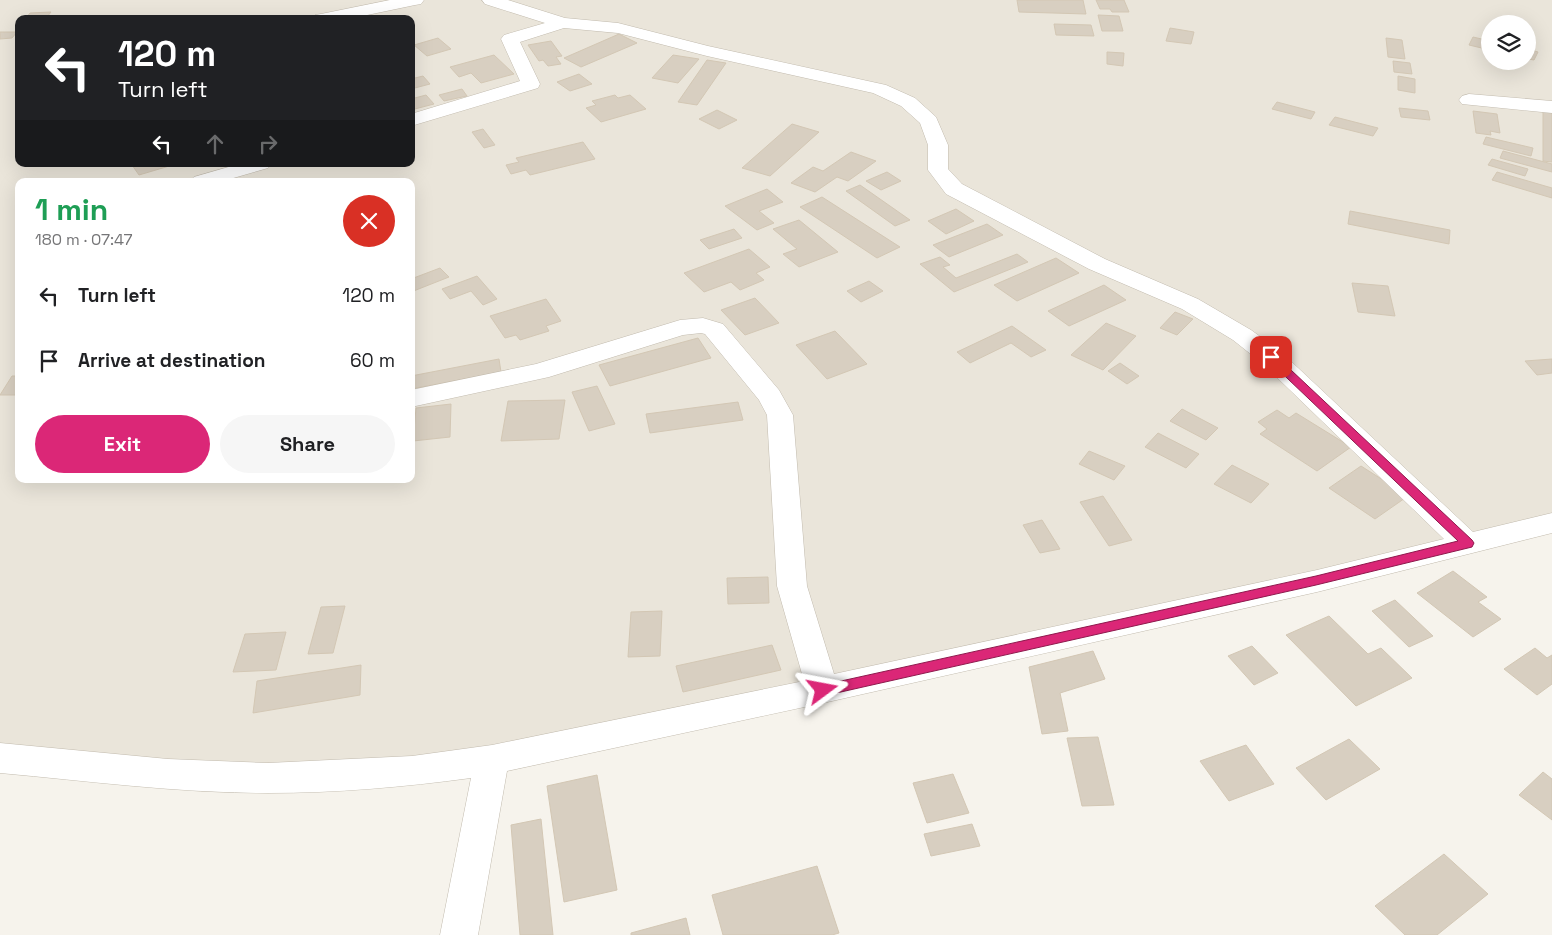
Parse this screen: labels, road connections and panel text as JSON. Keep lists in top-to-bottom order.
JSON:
{
  "page": {
    "turn": ["120 m", "Turn left"],
    "heading": ["1 min", "180 m · 07:47"],
    "list": [
      {
        "name": "Turn left",
        "value": "120 m"
      },
      {
        "name": "Arrive at destination",
        "value": "60 m"
      }
    ],
    "buttons": ["Exit", "Share"]
  }
}
